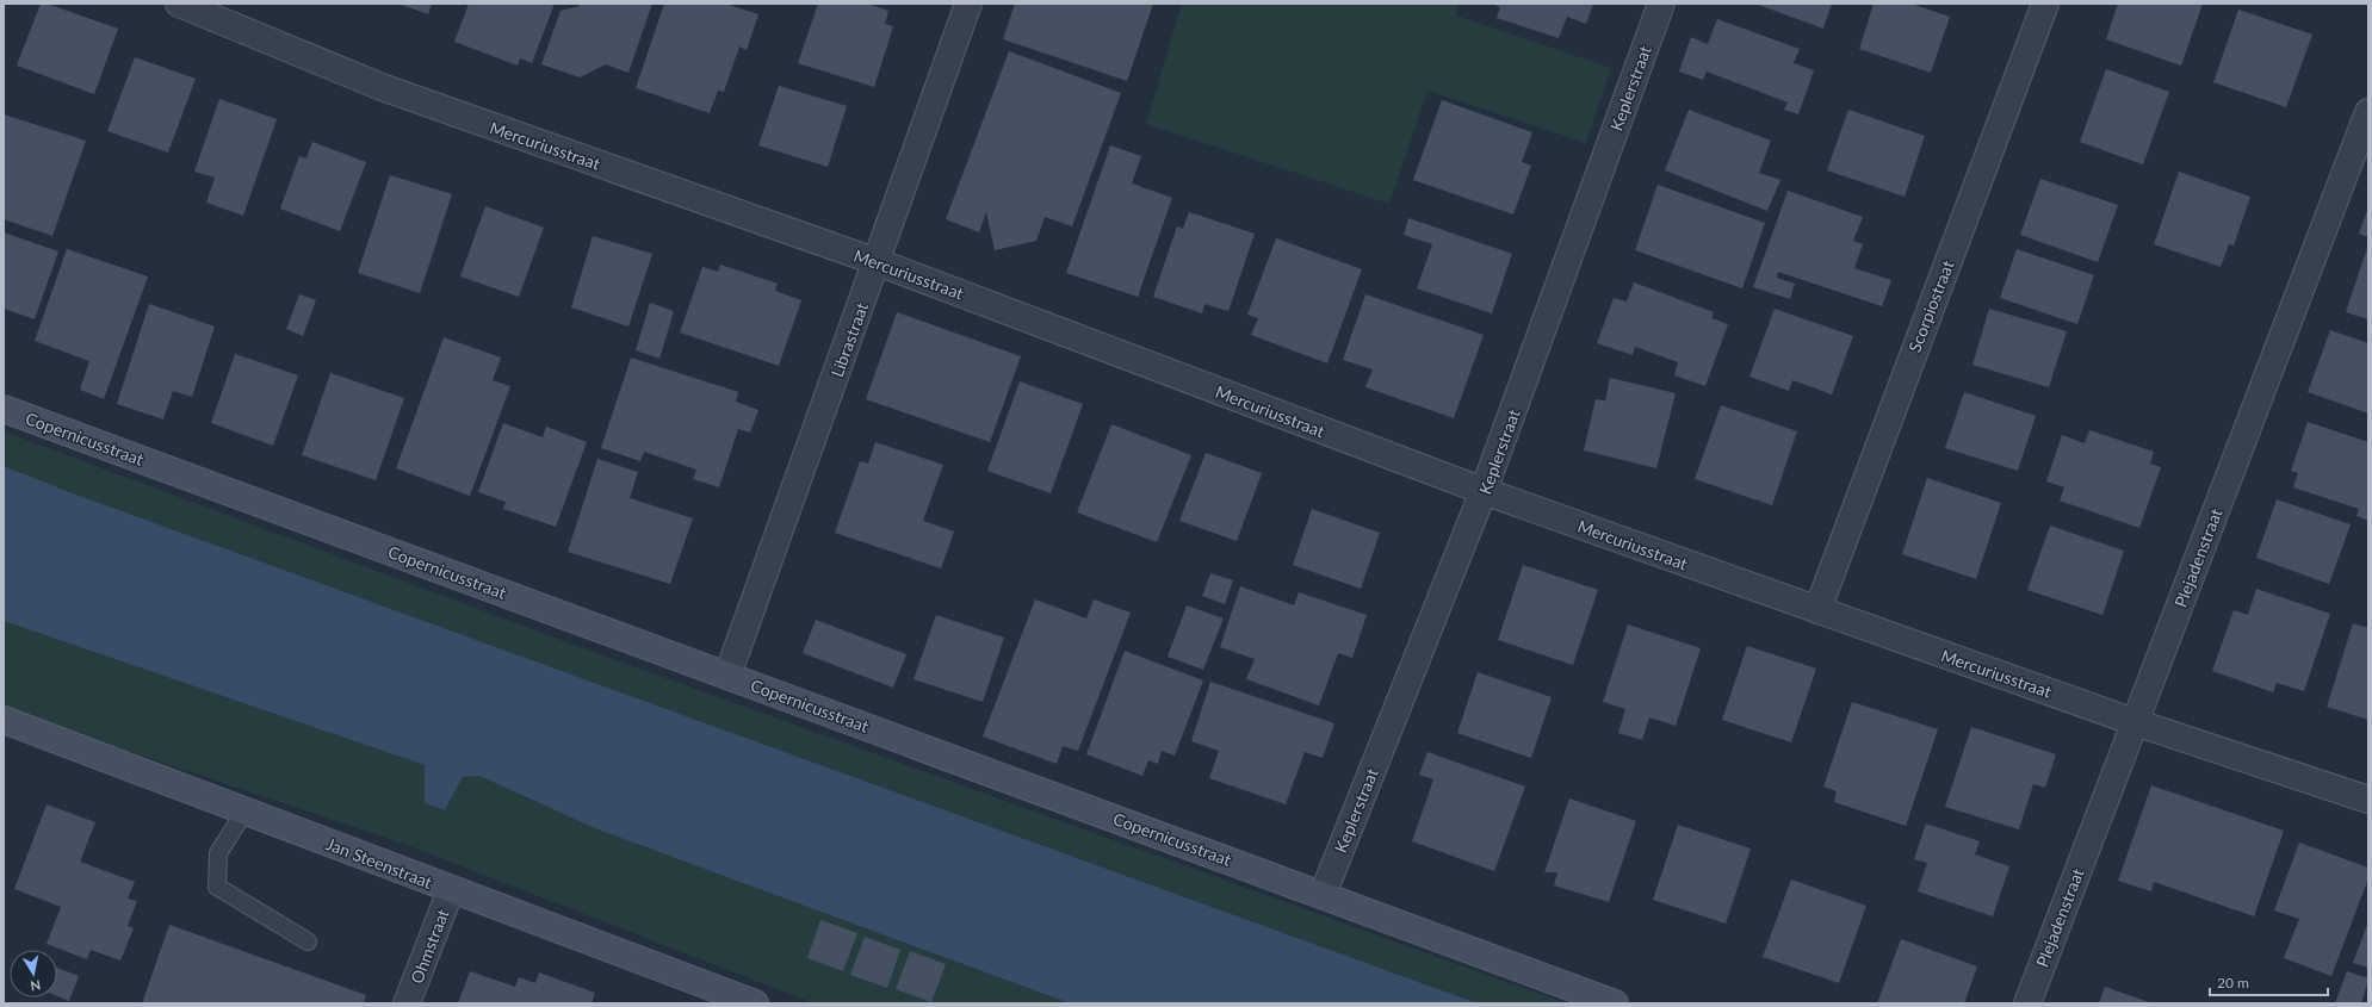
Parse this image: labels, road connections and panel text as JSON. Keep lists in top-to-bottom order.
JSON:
{
  "streets": {
    "street": [
      "Keplerstraat",
      "Mercuriusstraat",
      "Scorpiostraat",
      "Librastraat",
      "Copernicusstraat",
      "Plejadenstraat",
      "Jan Steenstraat",
      "Ohmstraat"
    ]
  },
  "crossings": [
    ["Keplerstraat", "Mercuriusstraat"],
    ["Keplerstraat", "Copernicusstraat"],
    ["Mercuriusstraat", "Scorpiostraat"],
    ["Mercuriusstraat", "Librastraat"],
    ["Mercuriusstraat", "Plejadenstraat"],
    ["Librastraat", "Copernicusstraat"],
    ["Jan Steenstraat", "Ohmstraat"]
  ],
  "scale_bar": "20 m",
  "north": "bottom"
}
